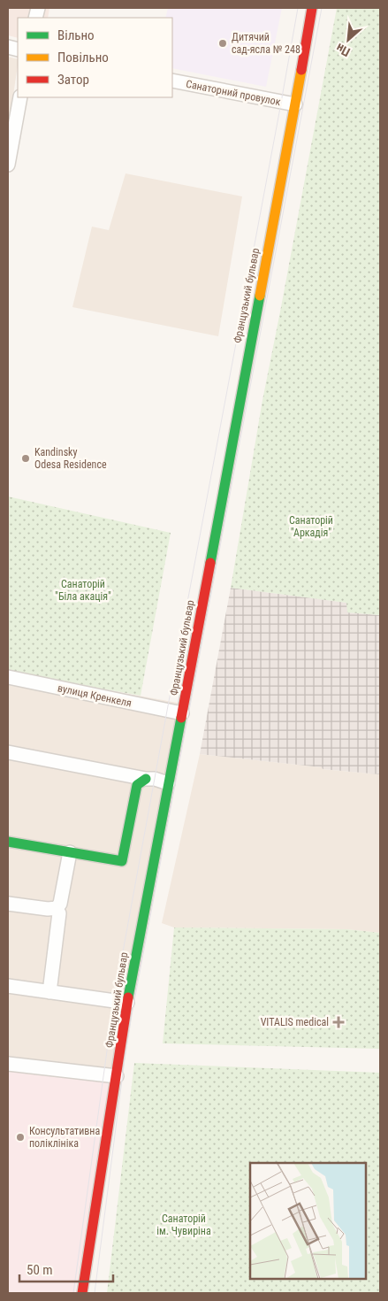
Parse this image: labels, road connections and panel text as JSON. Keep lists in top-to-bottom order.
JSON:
{
  "streets": {
    "street": ["Санаторний провулок", "Французький бульвар", "вулиця Кренкеля"]
  },
  "crossings": [
    ["Санаторний провулок", "Французький бульвар"],
    ["Французький бульвар", "вулиця Кренкеля"]
  ],
  "parks": ["Санаторій \"Аркадія\"", "Санаторій \"Біла акація\"", "Санаторій ім. Чувиріна"],
  "places": {
    "other": ["Дитячий сад-ясла № 248", "Kandinsky Odesa Residence", "Консультативна поліклініка"],
    "health": ["VITALIS medical"]
  },
  "legend": ["Вільно", "Повільно", "Затор"],
  "scale_bar": "50 m",
  "north": "bottom left"
}
